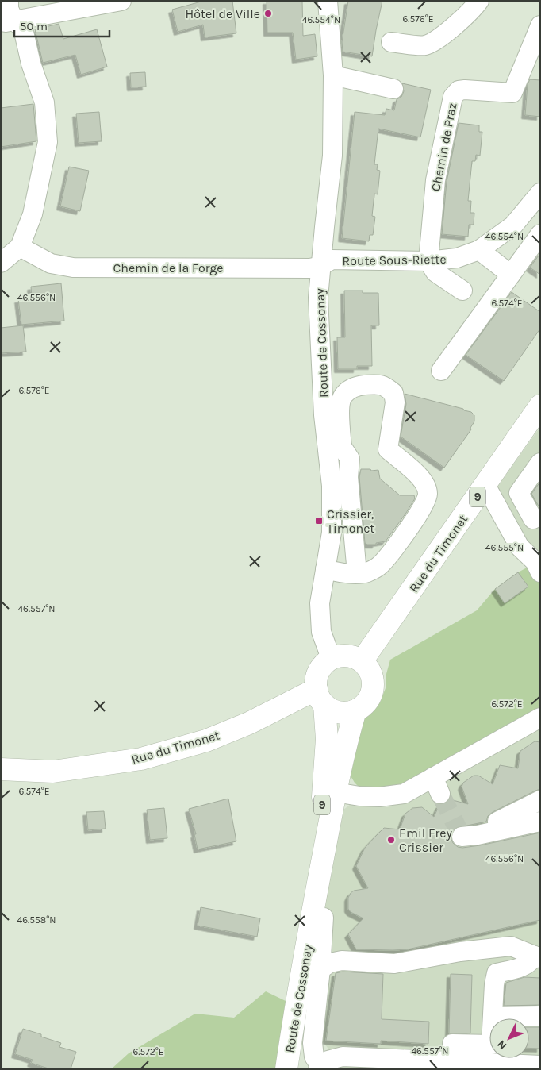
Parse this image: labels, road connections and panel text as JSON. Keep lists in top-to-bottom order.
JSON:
{
  "streets": {
    "main road": ["Route de Cossonay", "9", "Rue du Timonet"],
    "street": ["Chemin de Praz", "Route Sous-Riette", "Chemin de la Forge"]
  },
  "crossings": [
    ["Chemin de Praz", "Route Sous-Riette"],
    ["Route Sous-Riette", "Chemin de la Forge"],
    ["Route Sous-Riette", "Route de Cossonay"],
    ["Chemin de la Forge", "Route de Cossonay"],
    ["Route de Cossonay", "9"],
    ["Route de Cossonay", "Rue du Timonet"],
    ["9", "Rue du Timonet"]
  ],
  "places": {
    "other": ["Hôtel de Ville", "Emil Frey Crissier"],
    "transit": ["Crissier, Timonet"]
  },
  "scale_bar": "50 m",
  "north": "bottom left",
  "coordinates": [
    "6.576°E",
    "46.554°N",
    "46.556°N",
    "6.574°E",
    "46.555°N",
    "46.557°N",
    "6.572°E",
    "46.558°N"
  ]
}
